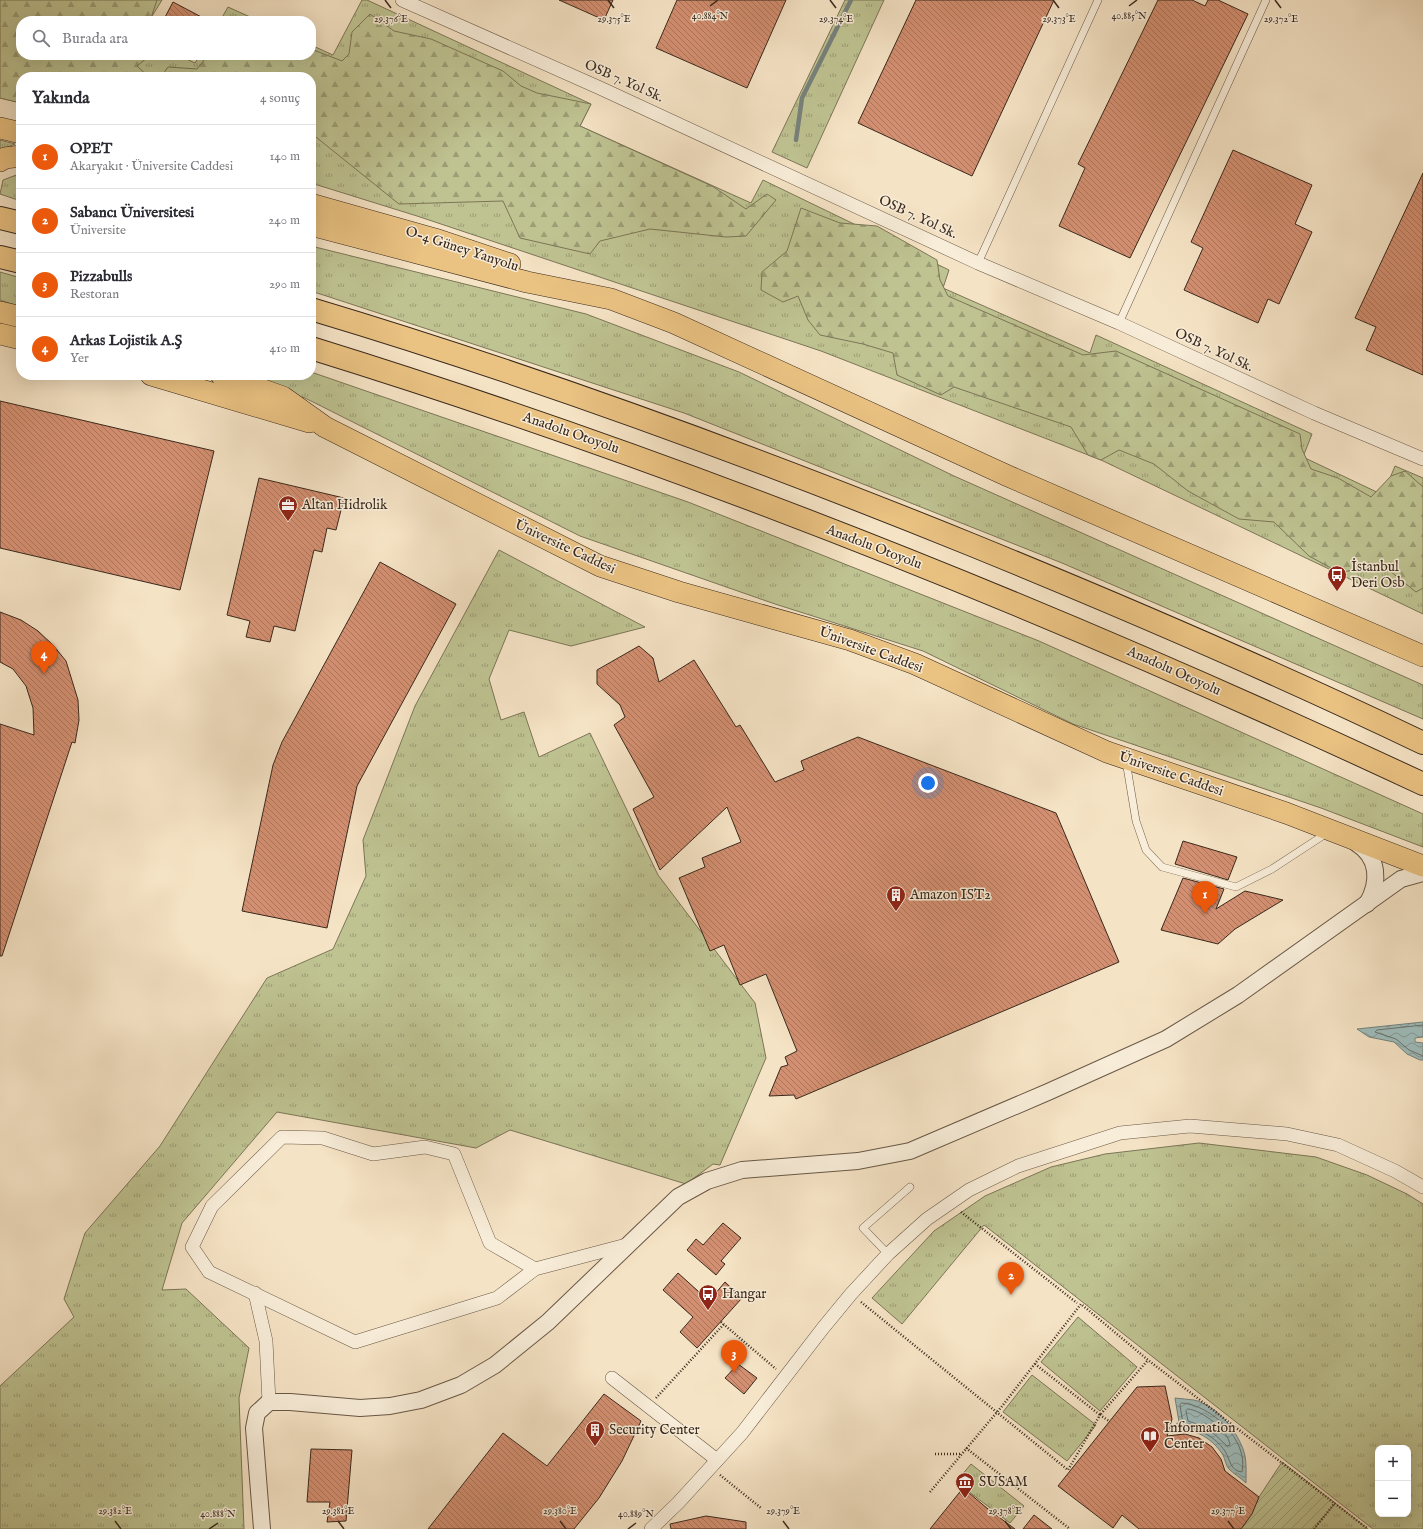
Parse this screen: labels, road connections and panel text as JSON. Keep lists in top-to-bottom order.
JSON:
{
  "streets": {
    "highway": ["Anadolu Otoyolu"],
    "main road": ["O-4 Güney Yanyolu", "Üniversite Caddesi"],
    "street": ["OSB 7. Yol Sk."]
  },
  "places": {
    "office": ["Altan Hidrolik"],
    "bus stop": ["İstanbul Deri Osb", "Hangar"],
    "building": ["Amazon IST2", "Security Center"],
    "library": ["Information Center"],
    "museum": ["SUSAM"]
  },
  "page": {
    "search": "Burada ara",
    "heading": ["Yakında", "4 sonuç"],
    "list": [
      {
        "mark": "1",
        "name": "OPET",
        "note": "Akaryakıt · Üniversite Caddesi",
        "value": "140 m"
      },
      {
        "mark": "2",
        "name": "Sabancı Üniversitesi",
        "note": "Üniversite",
        "value": "240 m"
      },
      {
        "mark": "3",
        "name": "Pizzabulls",
        "note": "Restoran",
        "value": "290 m"
      },
      {
        "mark": "4",
        "name": "Arkas Lojistik A.Ş",
        "note": "Yer",
        "value": "410 m"
      }
    ],
    "pins": [
      "4",
      "1",
      "2",
      "3"
    ],
    "map_buttons": ["+", "−"]
  },
  "coordinates": [
    "40.884°N",
    "40.885°N",
    "29.376°E",
    "29.375°E",
    "29.374°E",
    "29.372°E",
    "29.373°E",
    "29.382°E",
    "29.381°E",
    "29.380°E",
    "29.379°E",
    "29.378°E",
    "29.377°E",
    "40.888°N",
    "40.889°N"
  ]
}
